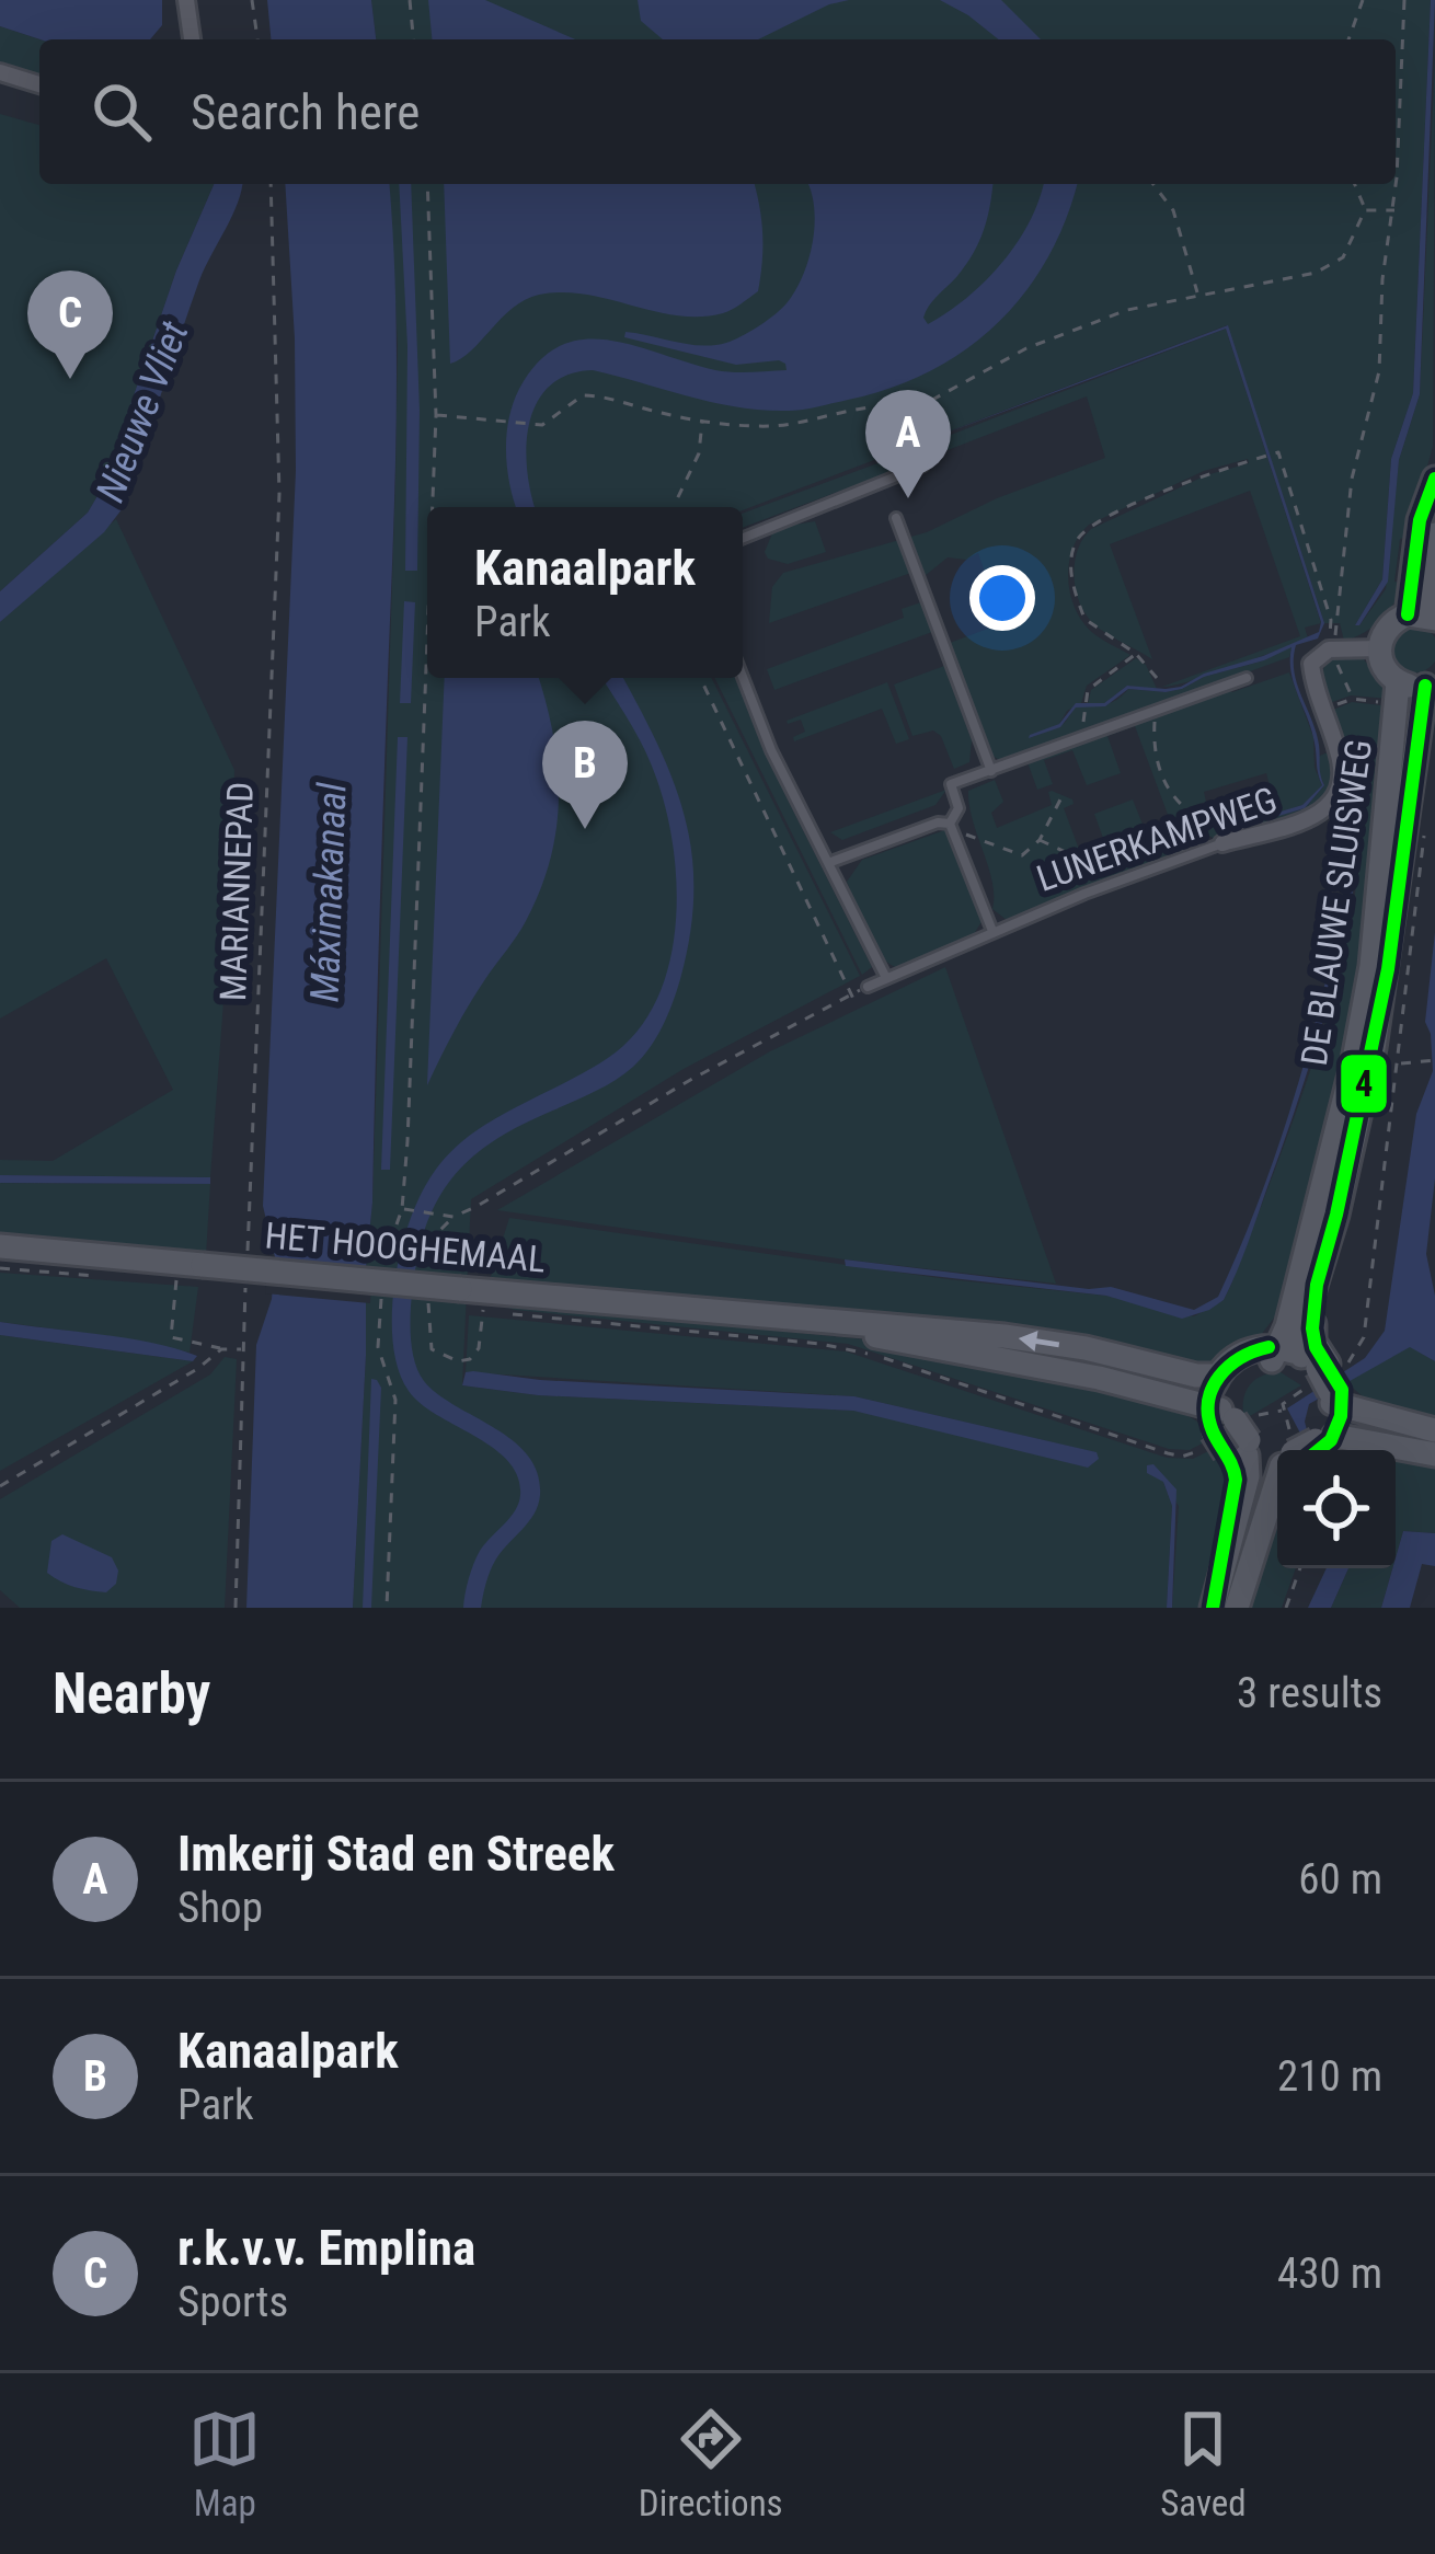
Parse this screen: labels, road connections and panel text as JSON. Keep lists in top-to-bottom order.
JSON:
{
  "streets": {
    "main road": ["DE BLAUWE SLUISWEG", "HET HOOGHEMAAL"],
    "street": ["LUNERKAMPWEG"],
    "path": ["MARIANNEPAD"]
  },
  "crossings": [
    ["DE BLAUWE SLUISWEG", "HET HOOGHEMAAL"]
  ],
  "water": ["Nieuwe Vliet", "Máximakanaal"],
  "lines": ["transit line 4"],
  "page": {
    "search": "Search here",
    "pins": ["C", "A", "B"],
    "popup": ["Kanaalpark", "Park"],
    "heading": ["Nearby", "3 results"],
    "list": [
      {
        "mark": "A",
        "name": "Imkerij Stad en Streek",
        "note": "Shop",
        "value": "60 m"
      },
      {
        "mark": "B",
        "name": "Kanaalpark",
        "note": "Park",
        "value": "210 m"
      },
      {
        "mark": "C",
        "name": "r.k.v.v. Emplina",
        "note": "Sports",
        "value": "430 m"
      }
    ],
    "nav": ["Map", "Directions", "Saved"]
  }
}
